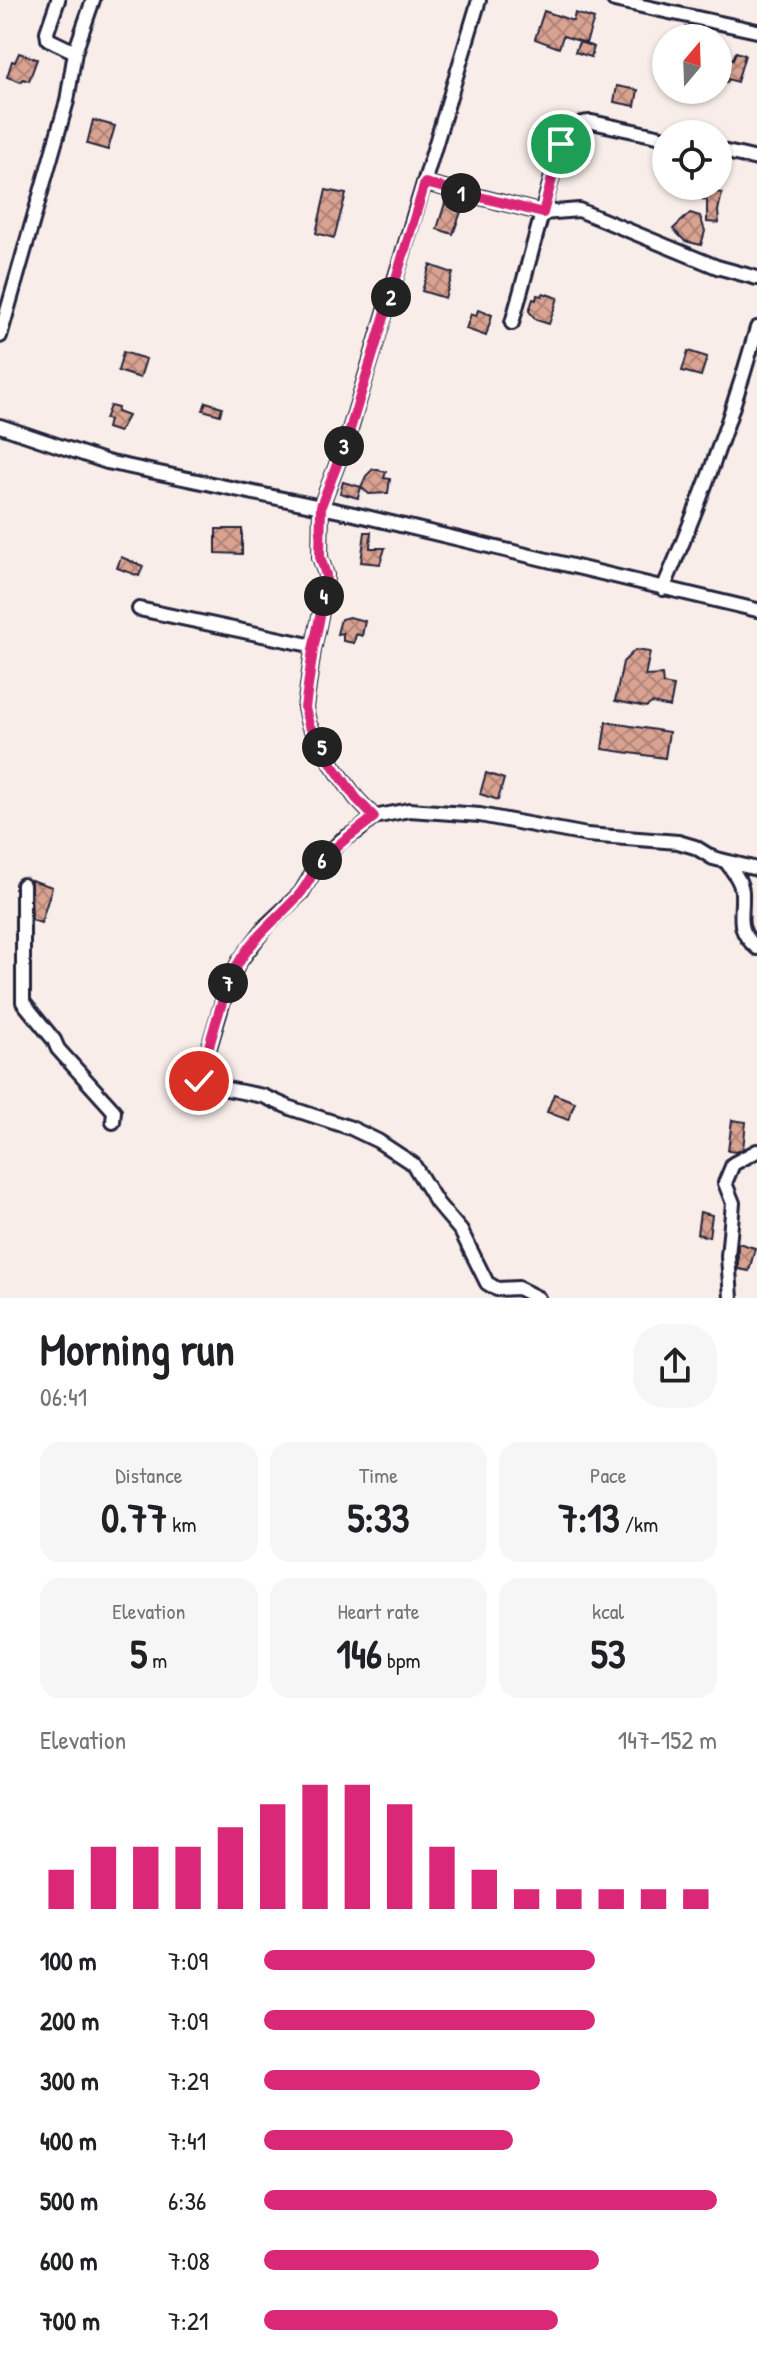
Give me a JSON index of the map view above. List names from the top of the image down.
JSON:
{
  "north": "top",
  "page": {
    "pins": [
      "1",
      "2",
      "3",
      "4",
      "5",
      "6",
      "7"
    ],
    "heading": ["Morning run", "06:41"],
    "stats": [
      ["Distance", "0.77 km"],
      ["Time", "5:33"],
      ["Pace", "7:13 /km"],
      ["Elevation", "5 m"],
      ["Heart rate", "146 bpm"],
      ["kcal", "53"]
    ],
    "chart": ["Elevation", "147–152 m"],
    "list": [
      {
        "name": "100 m",
        "note": "7:09"
      },
      {
        "name": "200 m",
        "note": "7:09"
      },
      {
        "name": "300 m",
        "note": "7:29"
      },
      {
        "name": "400 m",
        "note": "7:41"
      },
      {
        "name": "500 m",
        "note": "6:36"
      },
      {
        "name": "600 m",
        "note": "7:08"
      },
      {
        "name": "700 m",
        "note": "7:21"
      }
    ]
  }
}
